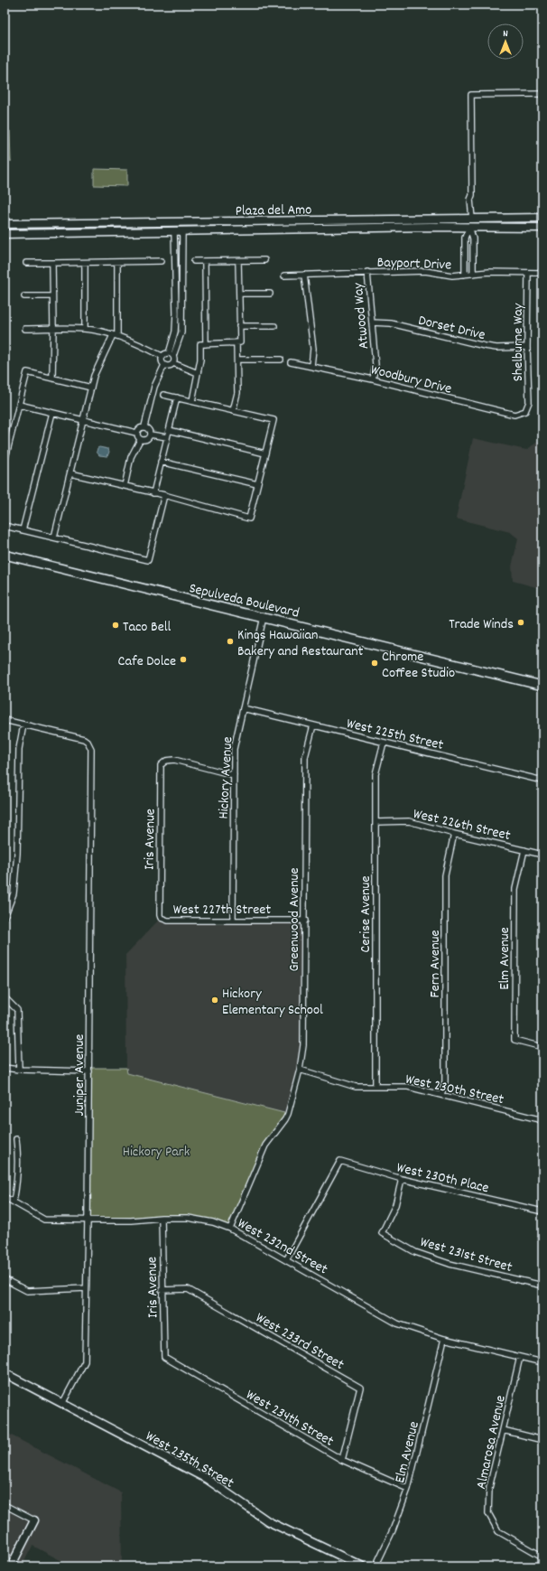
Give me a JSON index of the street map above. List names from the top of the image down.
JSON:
{
  "streets": {
    "main road": ["Plaza del Amo", "Sepulveda Boulevard", "West 235th Street"],
    "street": [
      "Bayport Drive",
      "Atwood Way",
      "Dorset Drive",
      "Shelburne Way",
      "Woodbury Drive",
      "West 225th Street",
      "Hickory Avenue",
      "West 226th Street",
      "Iris Avenue",
      "West 227th Street",
      "Cerise Avenue",
      "Greenwood Avenue",
      "Elm Avenue",
      "Fern Avenue",
      "Juniper Avenue",
      "West 230th Street",
      "West 230th Place",
      "West 232nd Street",
      "West 231st Street",
      "West 233rd Street",
      "West 234th Street",
      "Almarosa Avenue"
    ]
  },
  "crossings": [
    ["Bayport Drive", "Atwood Way"],
    ["Bayport Drive", "Shelburne Way"],
    ["Atwood Way", "Dorset Drive"],
    ["Atwood Way", "Woodbury Drive"],
    ["Dorset Drive", "Shelburne Way"],
    ["Shelburne Way", "Woodbury Drive"],
    ["Sepulveda Boulevard", "Hickory Avenue"],
    ["West 225th Street", "Hickory Avenue"],
    ["West 225th Street", "Cerise Avenue"],
    ["West 225th Street", "Greenwood Avenue"],
    ["Hickory Avenue", "Iris Avenue"],
    ["Hickory Avenue", "West 227th Street"],
    ["West 226th Street", "Cerise Avenue"],
    ["West 226th Street", "Elm Avenue"],
    ["West 226th Street", "Fern Avenue"],
    ["Iris Avenue", "West 227th Street"],
    ["Iris Avenue", "West 232nd Street"],
    ["Iris Avenue", "West 233rd Street"],
    ["Iris Avenue", "West 234th Street"],
    ["West 227th Street", "Greenwood Avenue"],
    ["Cerise Avenue", "West 230th Street"],
    ["Greenwood Avenue", "West 230th Street"],
    ["Greenwood Avenue", "West 232nd Street"],
    ["Elm Avenue", "West 232nd Street"],
    ["Elm Avenue", "West 234th Street"],
    ["Fern Avenue", "West 230th Street"],
    ["Juniper Avenue", "West 232nd Street"],
    ["Juniper Avenue", "West 235th Street"],
    ["West 230th Place", "West 232nd Street"],
    ["West 230th Place", "West 231st Street"],
    ["West 232nd Street", "Almarosa Avenue"],
    ["West 233rd Street", "West 234th Street"]
  ],
  "parks": ["Hickory Park"],
  "places": [
    "Trade Winds",
    "Taco Bell",
    "Kings Hawaiian Bakery and Restaurant",
    "Cafe Dolce",
    "Chrome Coffee Studio",
    "Hickory Elementary School"
  ],
  "north": "top"
}
